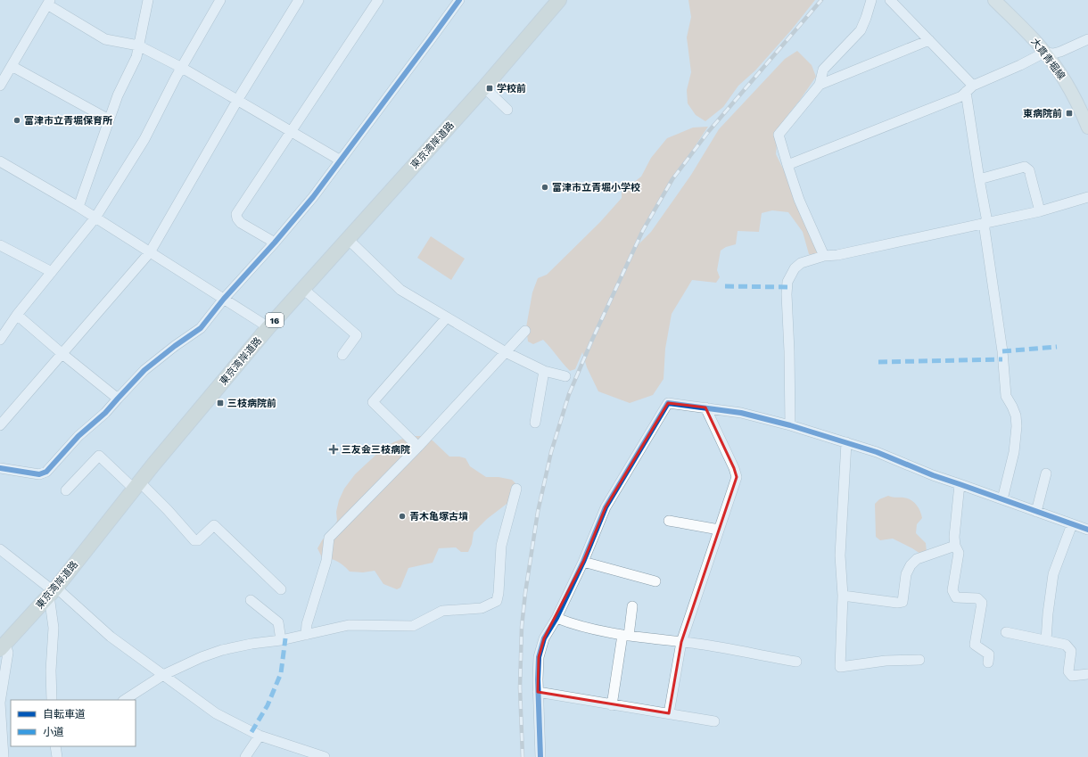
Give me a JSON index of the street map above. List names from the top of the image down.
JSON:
{
  "streets": {
    "highway": ["東京湾岸道路", "16"],
    "main road": ["大貫青堀線"]
  },
  "places": {
    "transit": ["学校前", "東病院前", "三枝病院前"],
    "other": ["富津市立青堀保育所", "富津市立青堀小学校", "青木亀塚古墳"],
    "health": ["三友会三枝病院"]
  },
  "legend": ["自転車道", "小道"]
}
